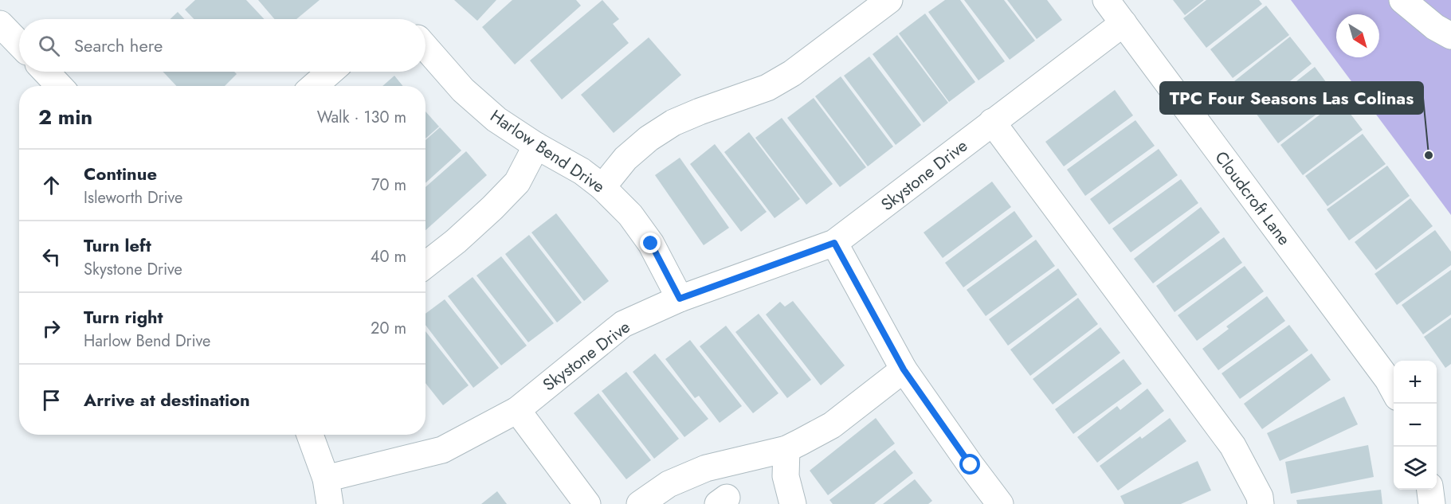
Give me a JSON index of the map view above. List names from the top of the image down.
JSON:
{
  "streets": {
    "street": ["Harlow Bend Drive", "Skystone Drive", "Cloudcroft Lane"]
  },
  "crossings": [
    ["Harlow Bend Drive", "Skystone Drive"],
    ["Skystone Drive", "Cloudcroft Lane"]
  ],
  "places": ["TPC Four Seasons Las Colinas"],
  "north": "bottom right",
  "page": {
    "search": "Search here",
    "heading": ["2 min", "Walk · 130 m"],
    "list": [
      ["Continue", "Isleworth Drive", "70 m"],
      ["Turn left", "Skystone Drive", "40 m"],
      ["Turn right", "Harlow Bend Drive", "20 m"],
      "Arrive at destination"
    ],
    "map_buttons": ["+", "−"]
  }
}
